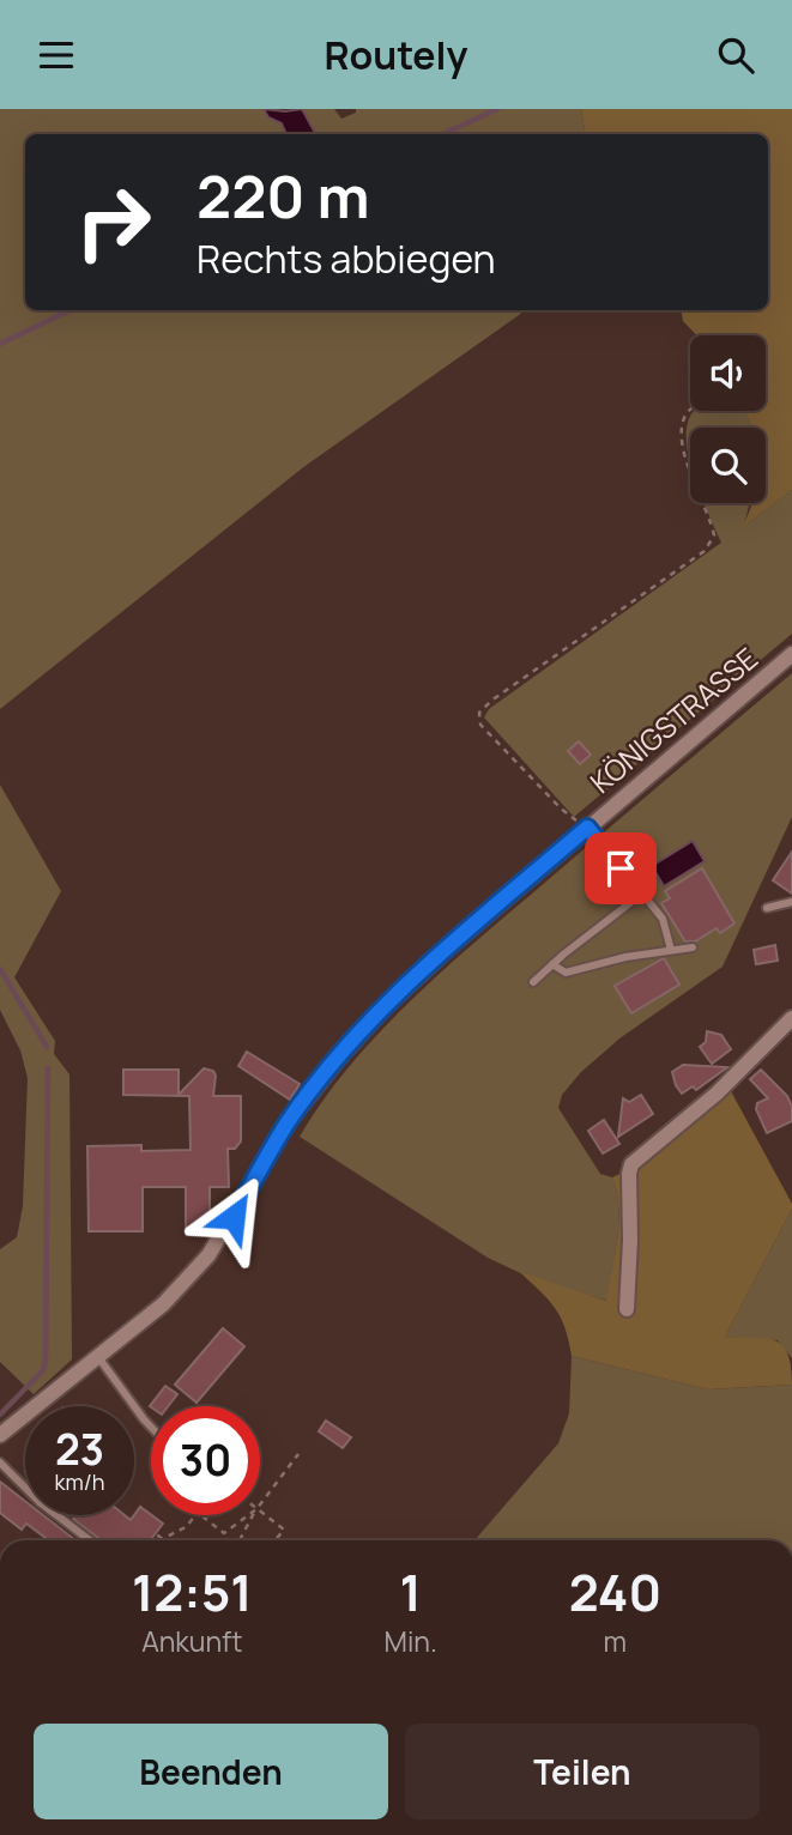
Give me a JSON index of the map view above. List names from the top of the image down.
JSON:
{
  "streets": {
    "street": ["KÖNIGSTRASSE"]
  },
  "page": {
    "header": "Routely",
    "turn": ["220 m", "Rechts abbiegen"],
    "speed": "23 km/h",
    "limit": "30",
    "eta": [
      "12:51",
      "Ankunft",
      "1",
      "Min.",
      "240",
      "m"
    ],
    "buttons": ["Beenden", "Teilen"]
  }
}
